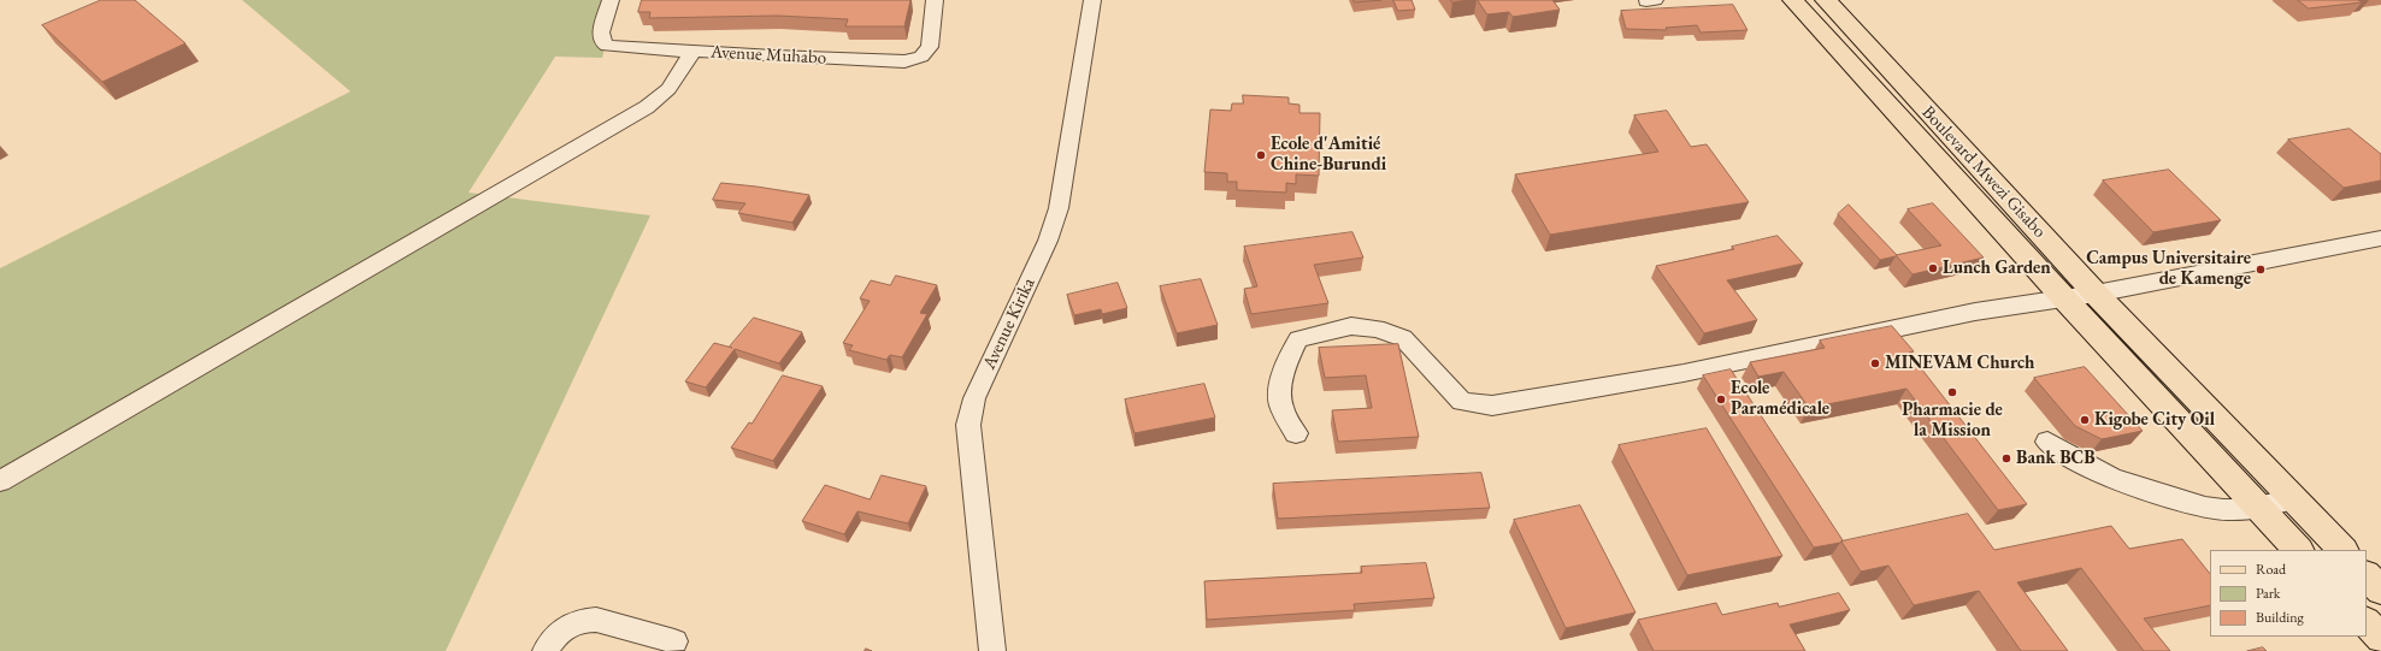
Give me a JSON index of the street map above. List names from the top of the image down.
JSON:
{
  "streets": {
    "main road": ["Boulevard Mwezi Gisabo"],
    "street": ["Avenue Muhabo", "Avenue Kirika"]
  },
  "places": [
    "Ecole d'Amitié Chine-Burundi",
    "Lunch Garden",
    "Campus Universitaire de Kamenge",
    "MINEVAM Church",
    "Pharmacie de la Mission",
    "Ecole Paramédicale",
    "Kigobe City Oil",
    "Bank BCB"
  ],
  "legend": ["Road", "Park", "Building"]
}
